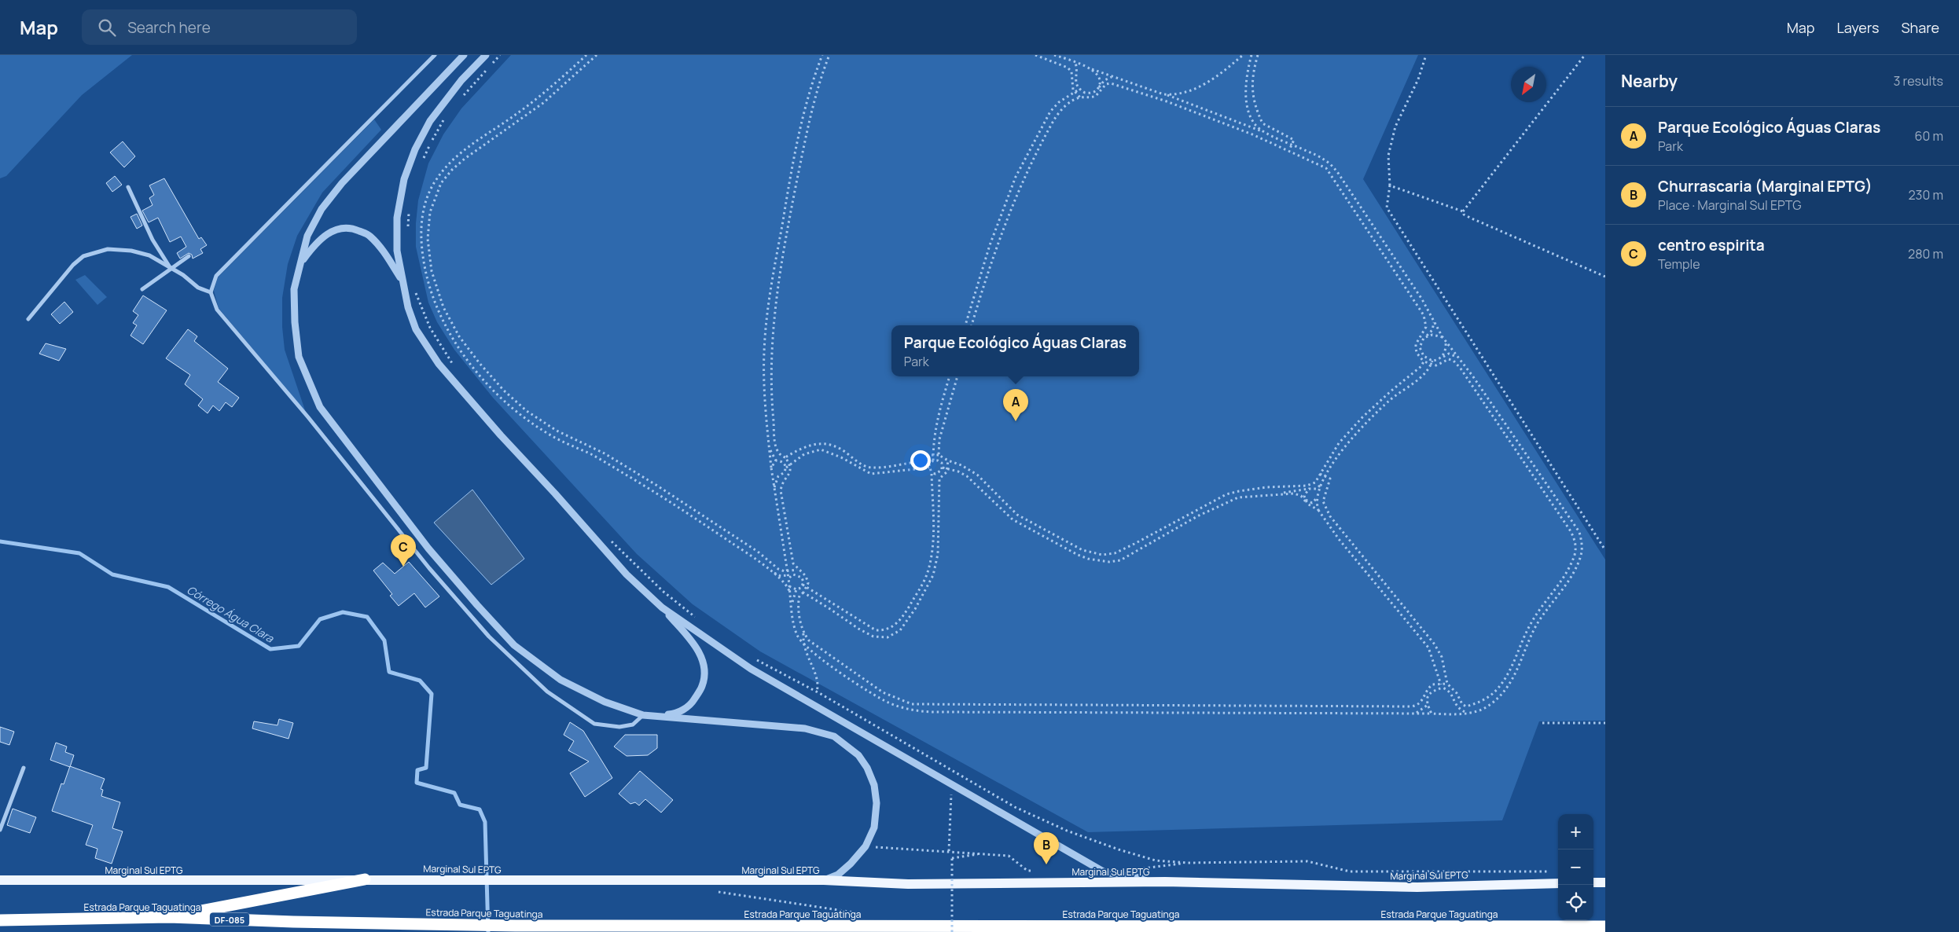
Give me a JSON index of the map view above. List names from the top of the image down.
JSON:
{
  "streets": {
    "highway": ["Estrada Parque Taguatinga", "DF-085"],
    "main road": ["Marginal Sul EPTG"]
  },
  "water": ["Córrego Água Clara"],
  "north": "bottom left",
  "page": {
    "header": "Map",
    "search": "Search here",
    "nav": ["Map", "Layers", "Share"],
    "heading": ["Nearby", "3 results"],
    "list": [
      {
        "mark": "A",
        "name": "Parque Ecológico Águas Claras",
        "note": "Park",
        "value": "60 m"
      },
      {
        "mark": "B",
        "name": "Churrascaria (Marginal EPTG)",
        "note": "Place · Marginal Sul EPTG",
        "value": "230 m"
      },
      {
        "mark": "C",
        "name": "centro espirita",
        "note": "Temple",
        "value": "280 m"
      }
    ],
    "popup": ["Parque Ecológico Águas Claras", "Park"],
    "pins": ["A", "C", "B"],
    "map_buttons": ["+", "−"]
  }
}
